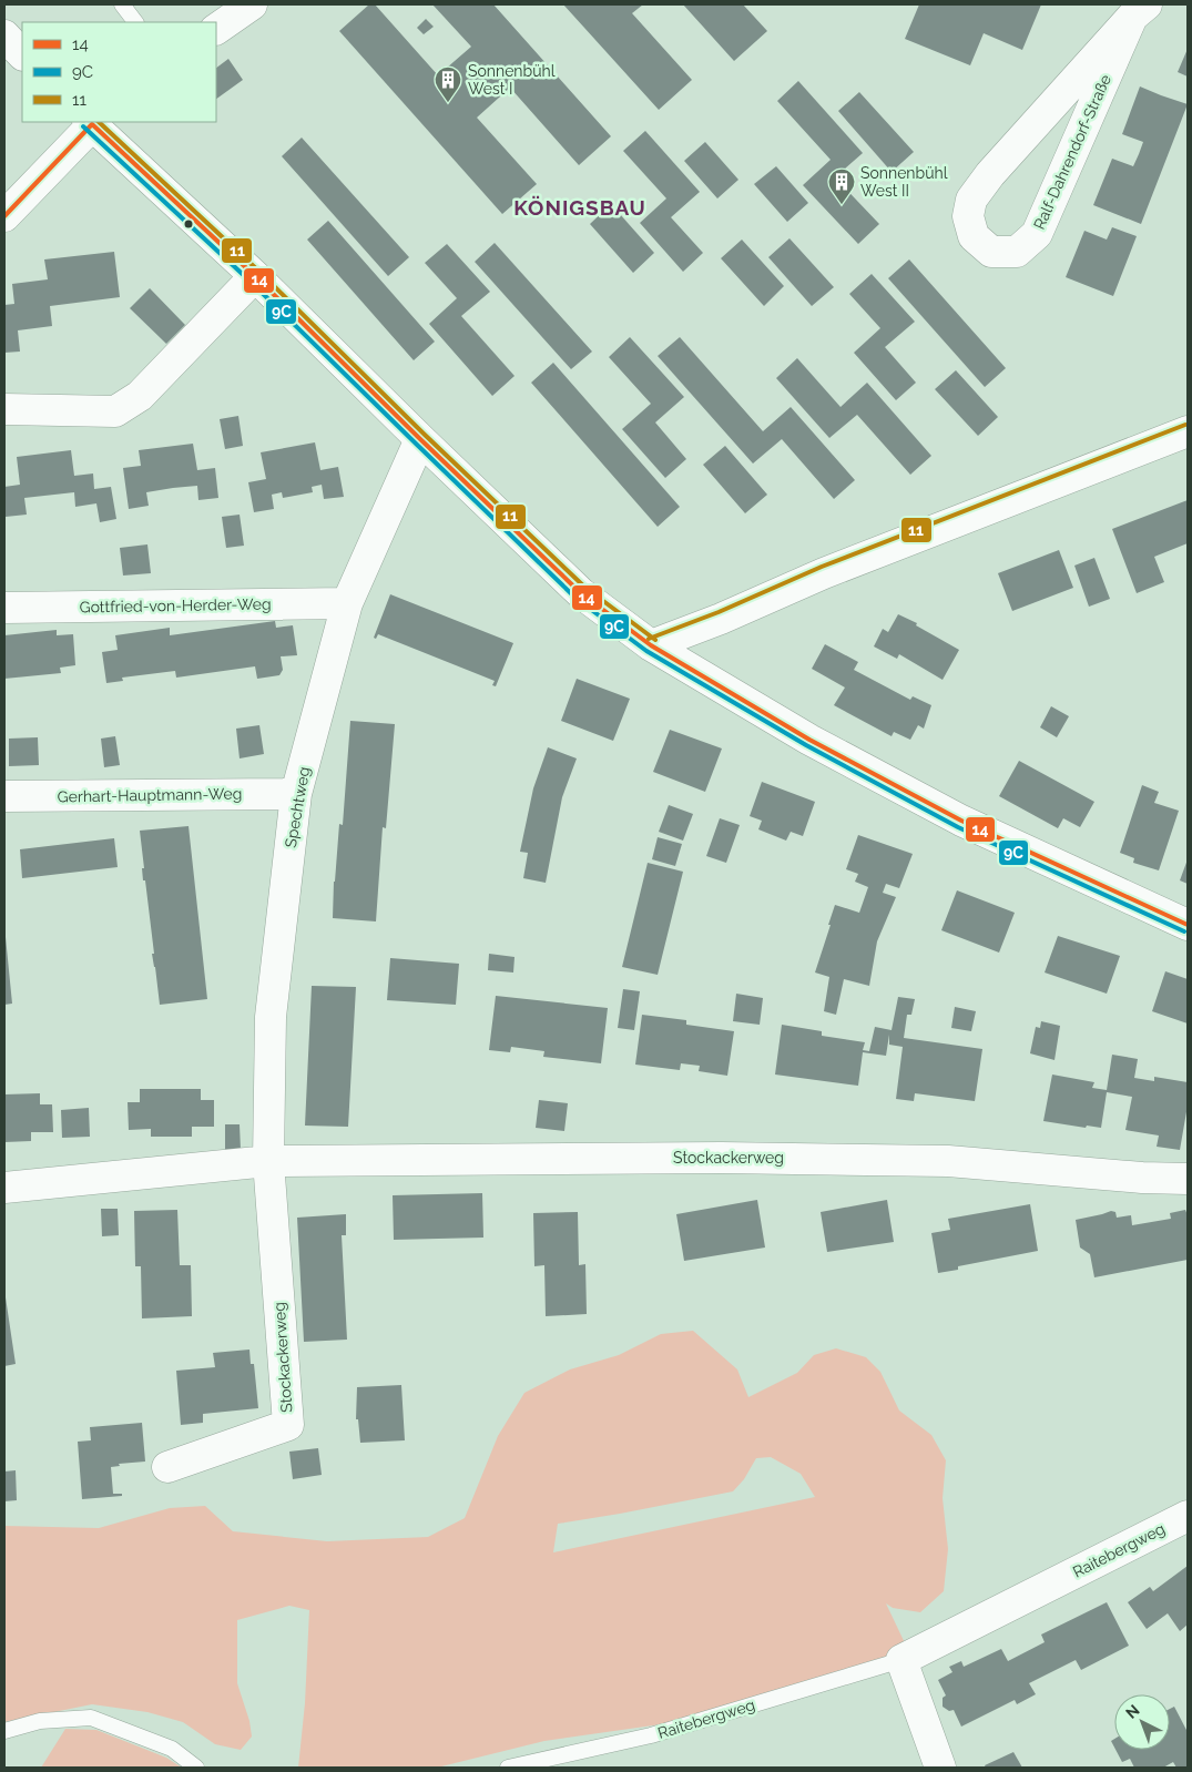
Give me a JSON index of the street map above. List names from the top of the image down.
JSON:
{
  "streets": {
    "street": [
      "Ralf-Dahrendorf-Straße",
      "Gottfried-von-Herder-Weg",
      "Gerhart-Hauptmann-Weg",
      "Spechtweg",
      "Stockackerweg",
      "Raitebergweg"
    ]
  },
  "crossings": [
    ["Gottfried-von-Herder-Weg", "Spechtweg"],
    ["Gerhart-Hauptmann-Weg", "Spechtweg"],
    ["Spechtweg", "Stockackerweg"]
  ],
  "districts": ["KÖNIGSBAU"],
  "places": {
    "building": ["Sonnenbühl West I", "Sonnenbühl West II"]
  },
  "lines": ["transit line 11", "transit line 14", "transit line 9C"],
  "legend": ["14", "9C", "11"],
  "north": "top left"
}
